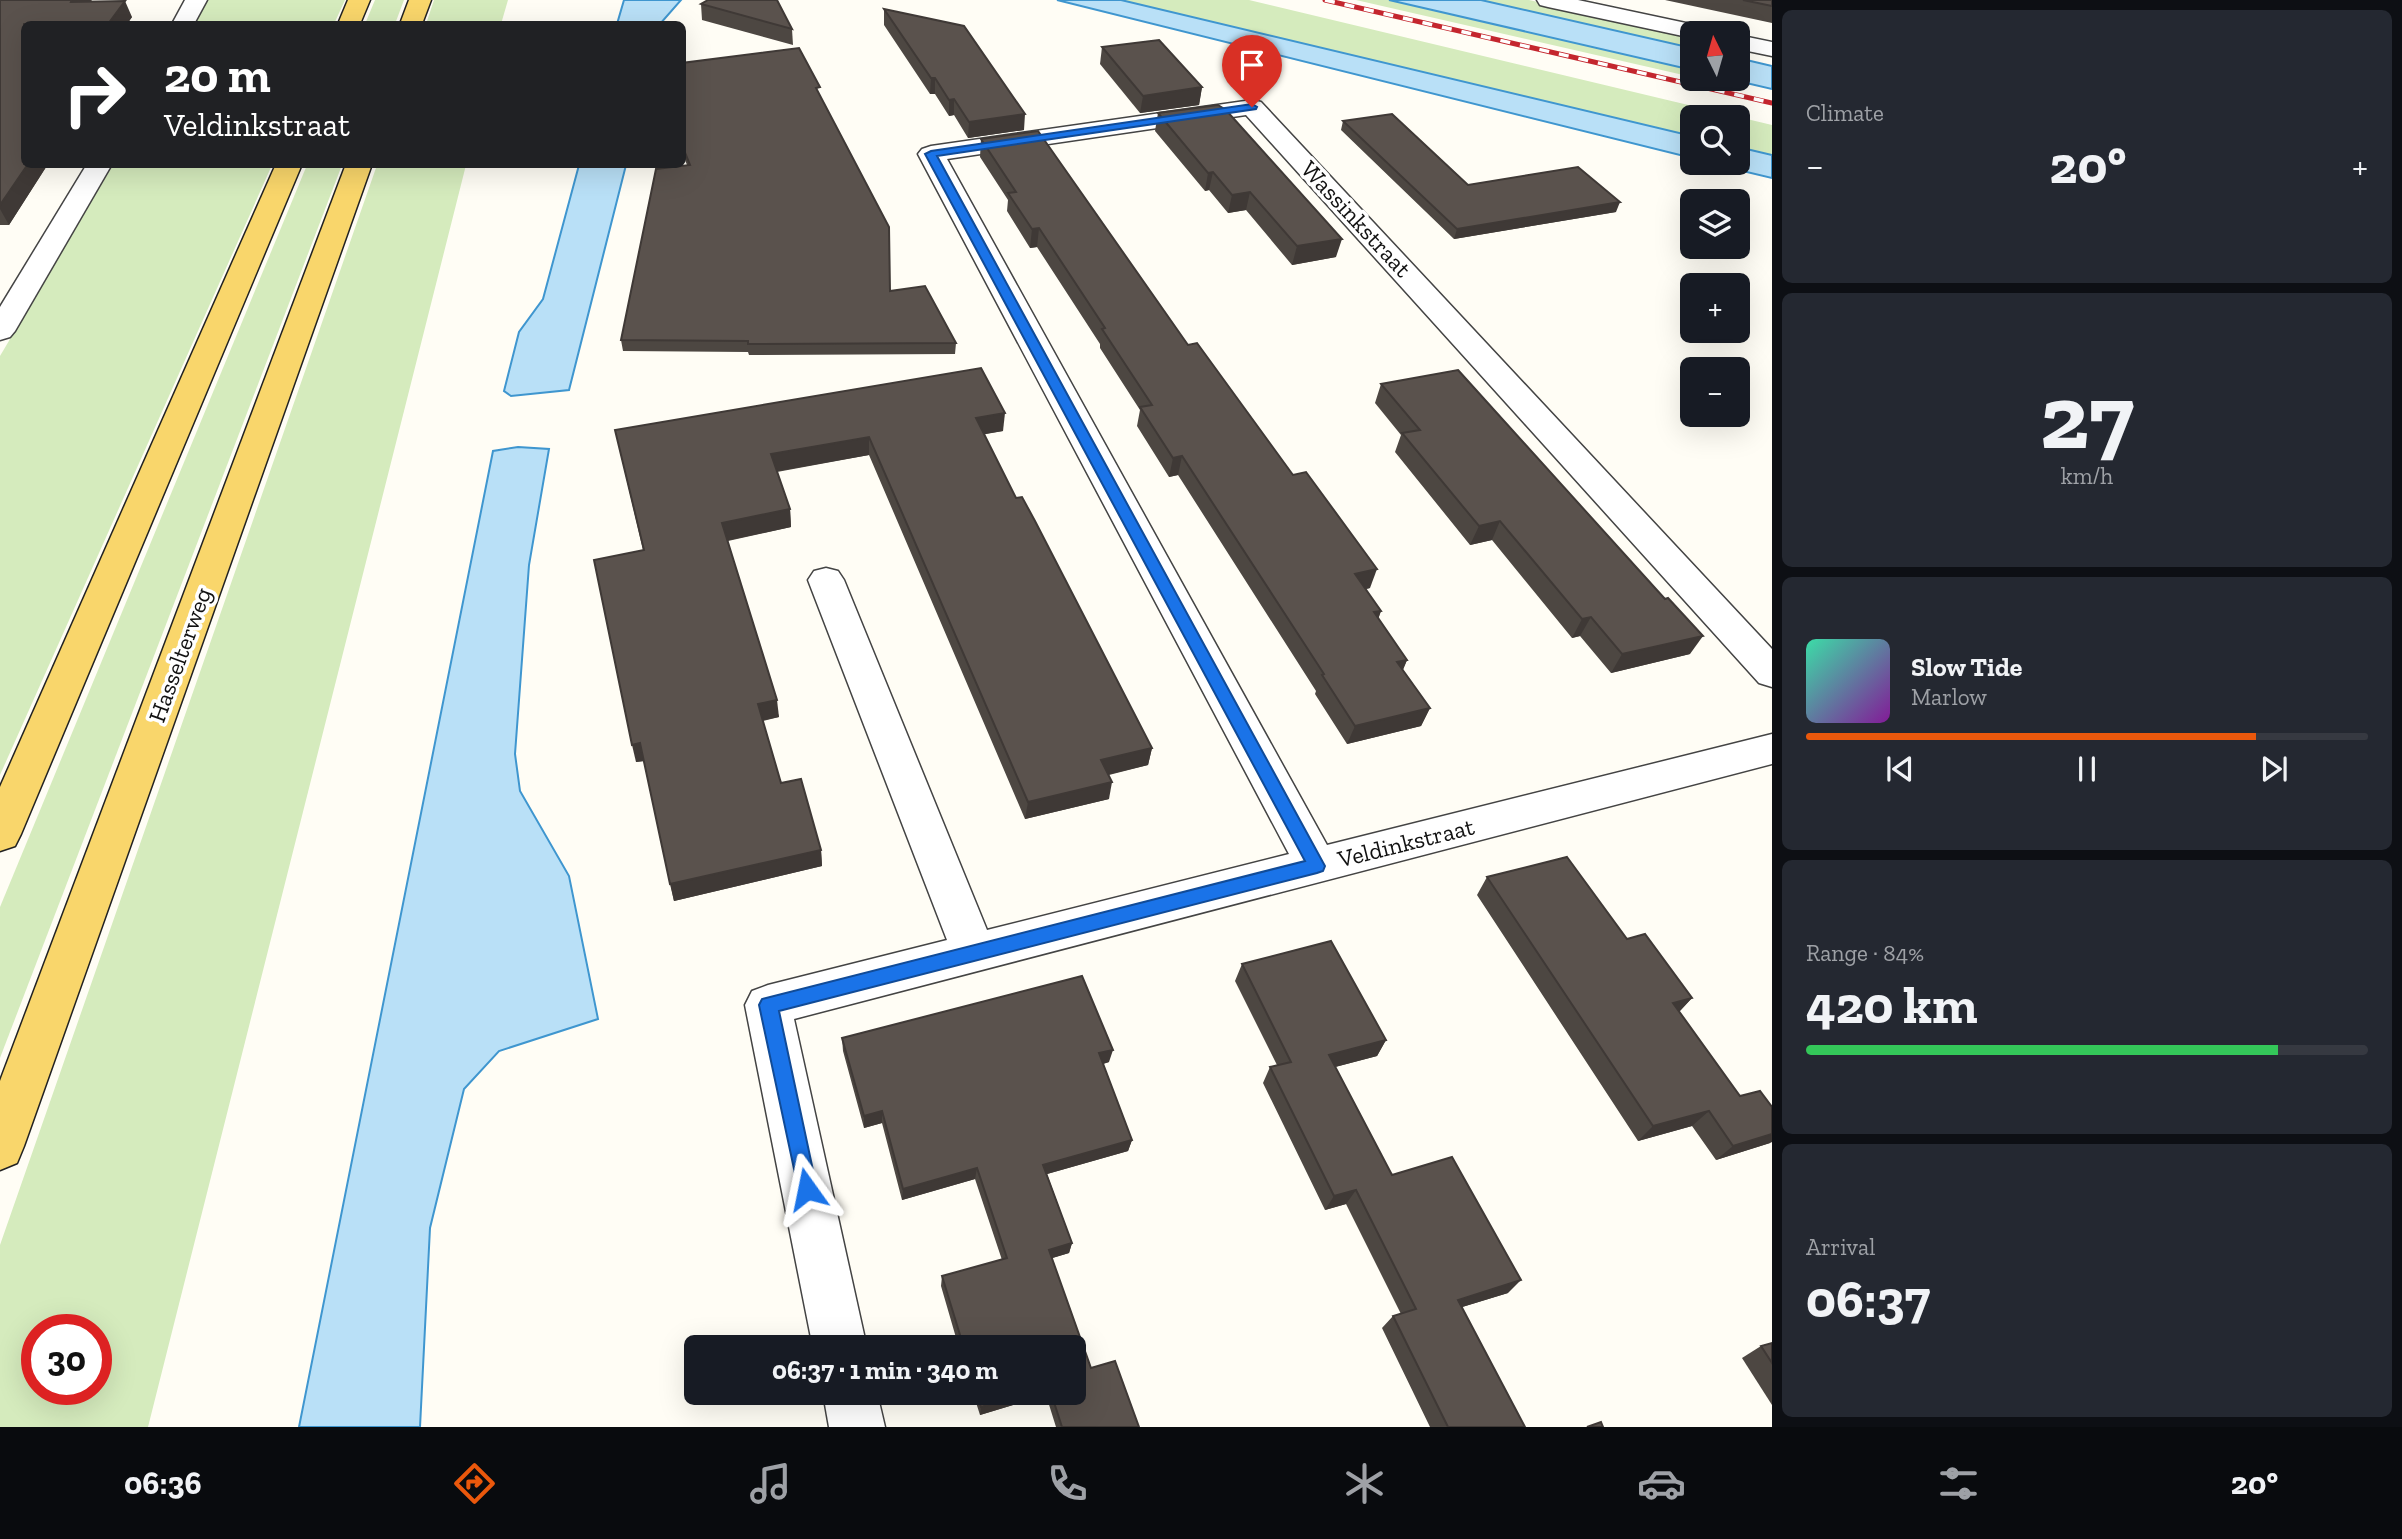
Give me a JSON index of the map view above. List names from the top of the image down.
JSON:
{
  "streets": {
    "main road": ["Hasselterweg"],
    "street": ["Wassinkstraat", "Veldinkstraat"]
  },
  "crossings": [
    ["Wassinkstraat", "Veldinkstraat"]
  ],
  "north": "top",
  "page": {
    "tile": [
      "Climate",
      ["27", "km/h"],
      ["Range · 84%", "420 km"],
      ["Arrival", "06:37"]
    ],
    "map_buttons": ["+", "−"],
    "turn": ["20 m", "Veldinkstraat"],
    "heat": ["−", "20°", "+"],
    "song": ["Slow Tide", "Marlow"],
    "limit": "30",
    "trip": "06:37 · 1 min · 340 m",
    "tabs": ["06:36", "20°"]
  }
}
